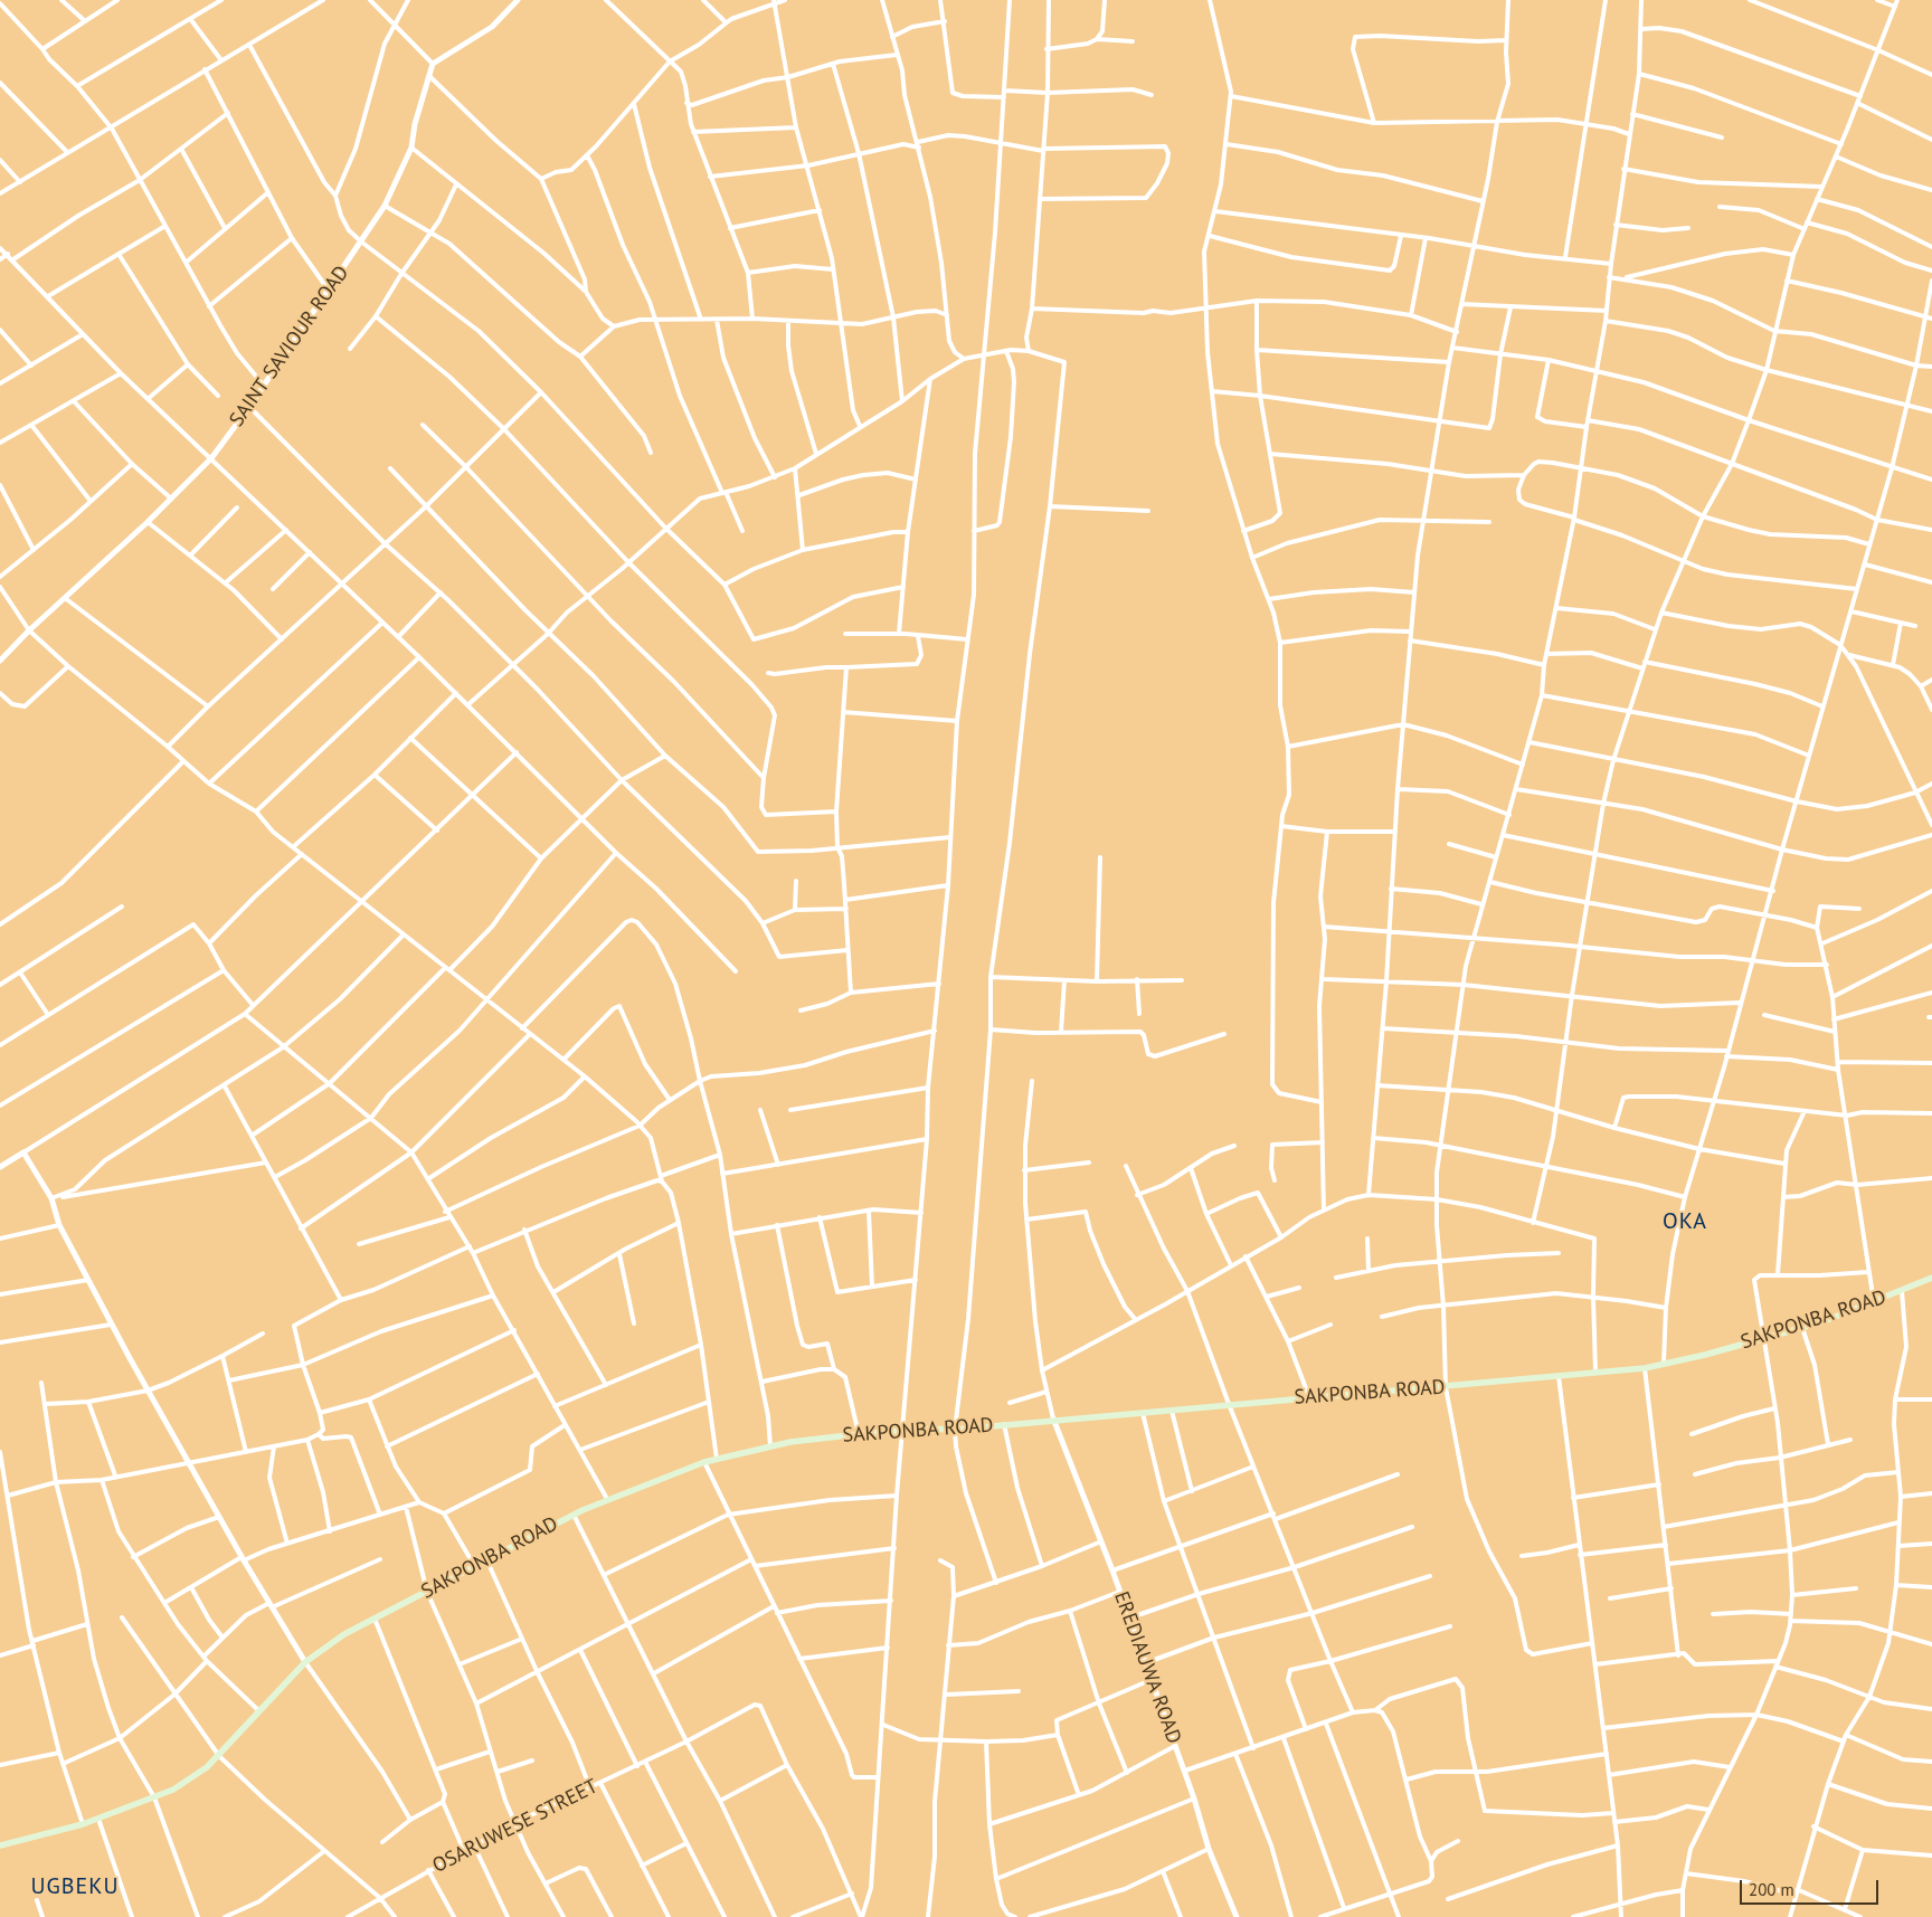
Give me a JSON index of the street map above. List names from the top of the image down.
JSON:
{
  "streets": {
    "main road": ["SAKPONBA ROAD"],
    "street": ["SAINT SAVIOUR ROAD", "EREDIAUWA ROAD", "OSARUWESE STREET"]
  },
  "crossings": [
    ["SAKPONBA ROAD", "EREDIAUWA ROAD"]
  ],
  "districts": ["OKA", "UGBEKU"],
  "scale_bar": "200 m"
}
